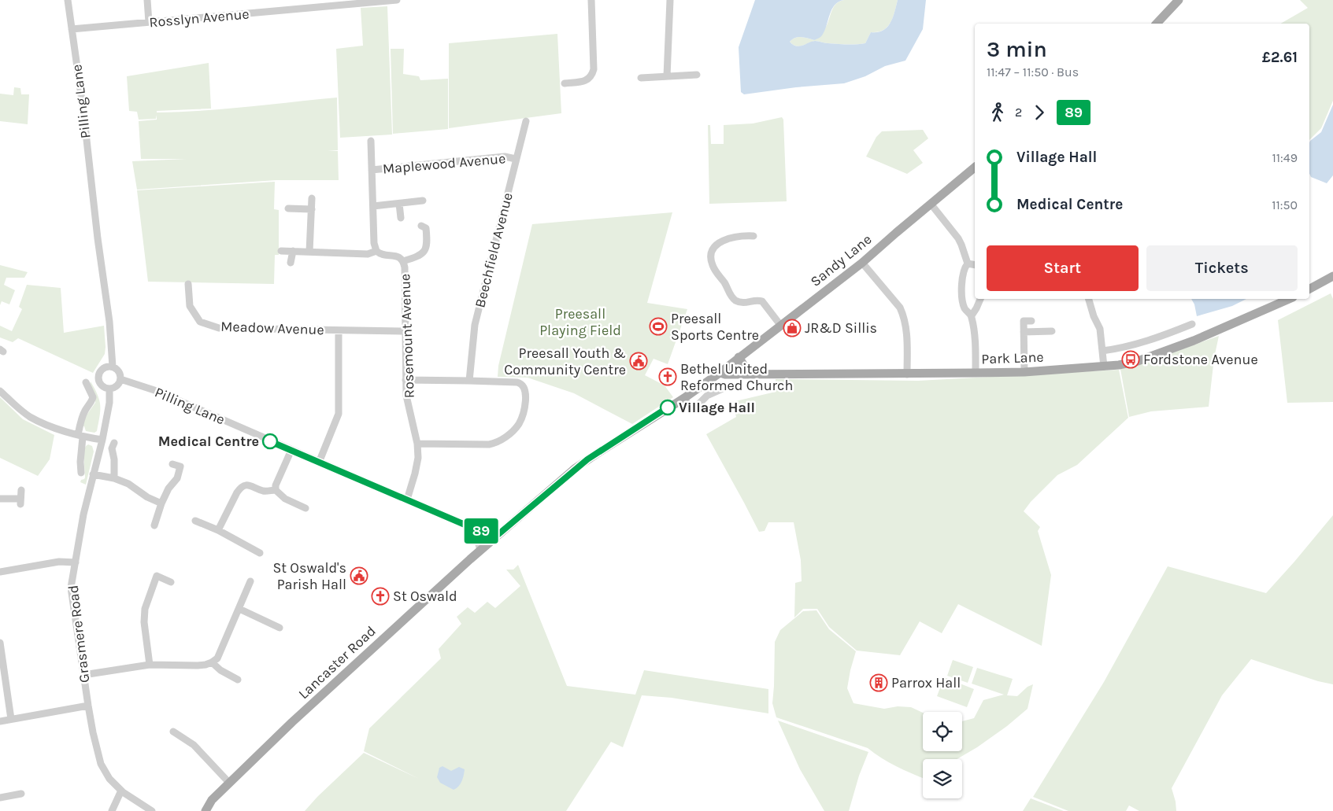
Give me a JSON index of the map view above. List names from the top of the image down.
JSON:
{
  "streets": {
    "main road": ["Sandy Lane", "Park Lane", "Lancaster Road"],
    "street": [
      "Rosslyn Avenue",
      "Pilling Lane",
      "Maplewood Avenue",
      "Beechfield Avenue",
      "Meadow Avenue",
      "Rosemount Avenue",
      "Grasmere Road"
    ]
  },
  "crossings": [
    ["Rosslyn Avenue", "Pilling Lane"],
    ["Pilling Lane", "Meadow Avenue"],
    ["Pilling Lane", "Rosemount Avenue"],
    ["Pilling Lane", "Grasmere Road"],
    ["Pilling Lane", "Lancaster Road"],
    ["Maplewood Avenue", "Beechfield Avenue"],
    ["Sandy Lane", "Park Lane"],
    ["Sandy Lane", "Lancaster Road"],
    ["Meadow Avenue", "Rosemount Avenue"],
    ["Park Lane", "Lancaster Road"]
  ],
  "parks": ["Preesall Playing Field"],
  "places": {
    "sports": ["Preesall Sports Centre"],
    "shop": ["JR&D Sillis"],
    "bus stop": ["Fordstone Avenue"],
    "public building": ["Preesall Youth & Community Centre", "St Oswald's Parish Hall"],
    "church": ["Bethel United Reformed Church", "St Oswald"],
    "other": ["Village Hall", "Medical Centre"],
    "building": ["Parrox Hall"]
  },
  "lines": ["bus line 89"],
  "page": {
    "on_map": "89",
    "heading": ["3 min", "11:47 – 11:50 · Bus", "£2.61"],
    "legs": ["2", "89"],
    "list": [
      {
        "name": "Village Hall",
        "value": "11:49"
      },
      {
        "name": "Medical Centre",
        "value": "11:50"
      }
    ],
    "buttons": ["Start", "Tickets"]
  }
}
